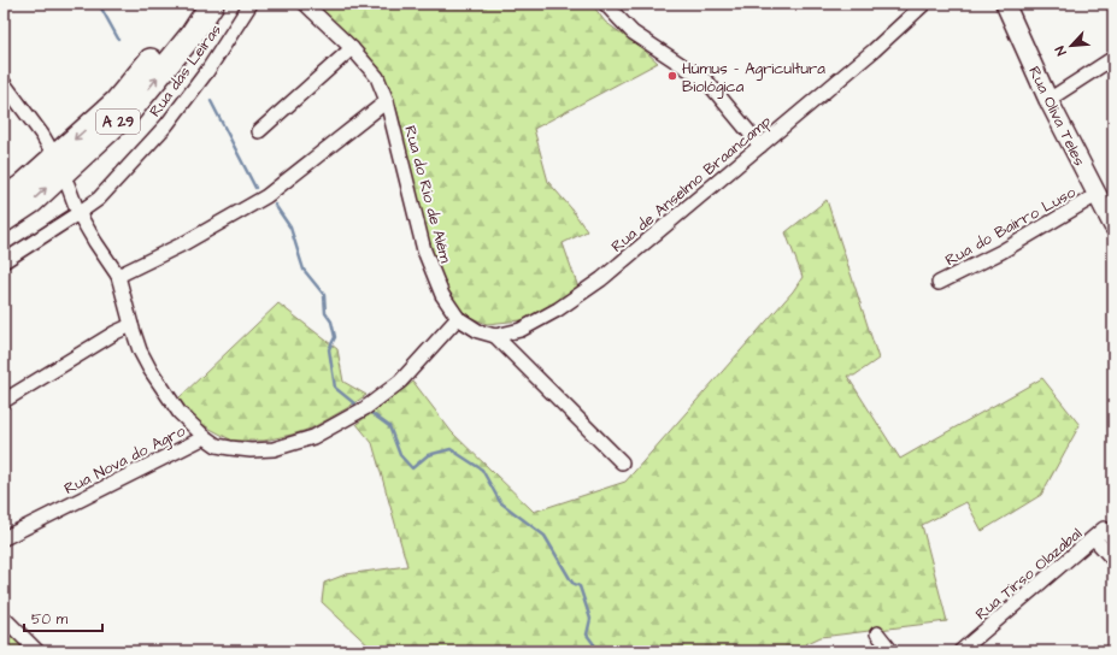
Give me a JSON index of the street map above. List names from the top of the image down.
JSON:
{
  "streets": {
    "highway": ["A 29"],
    "main road": ["Rua Oliva Teles"],
    "street": [
      "Rua das Leiras",
      "Rua de Anselmo Braancamp",
      "Rua do Rio de Além",
      "Rua do Bairro Luso",
      "Rua Nova do Agro",
      "Rua Tirso Olazabal"
    ]
  },
  "crossings": [
    ["Rua das Leiras", "Rua Nova do Agro"],
    ["Rua Oliva Teles", "Rua do Bairro Luso"]
  ],
  "places": ["Húmus - Agricultura Biológica"],
  "scale_bar": "50 m",
  "north": "bottom left"
}
